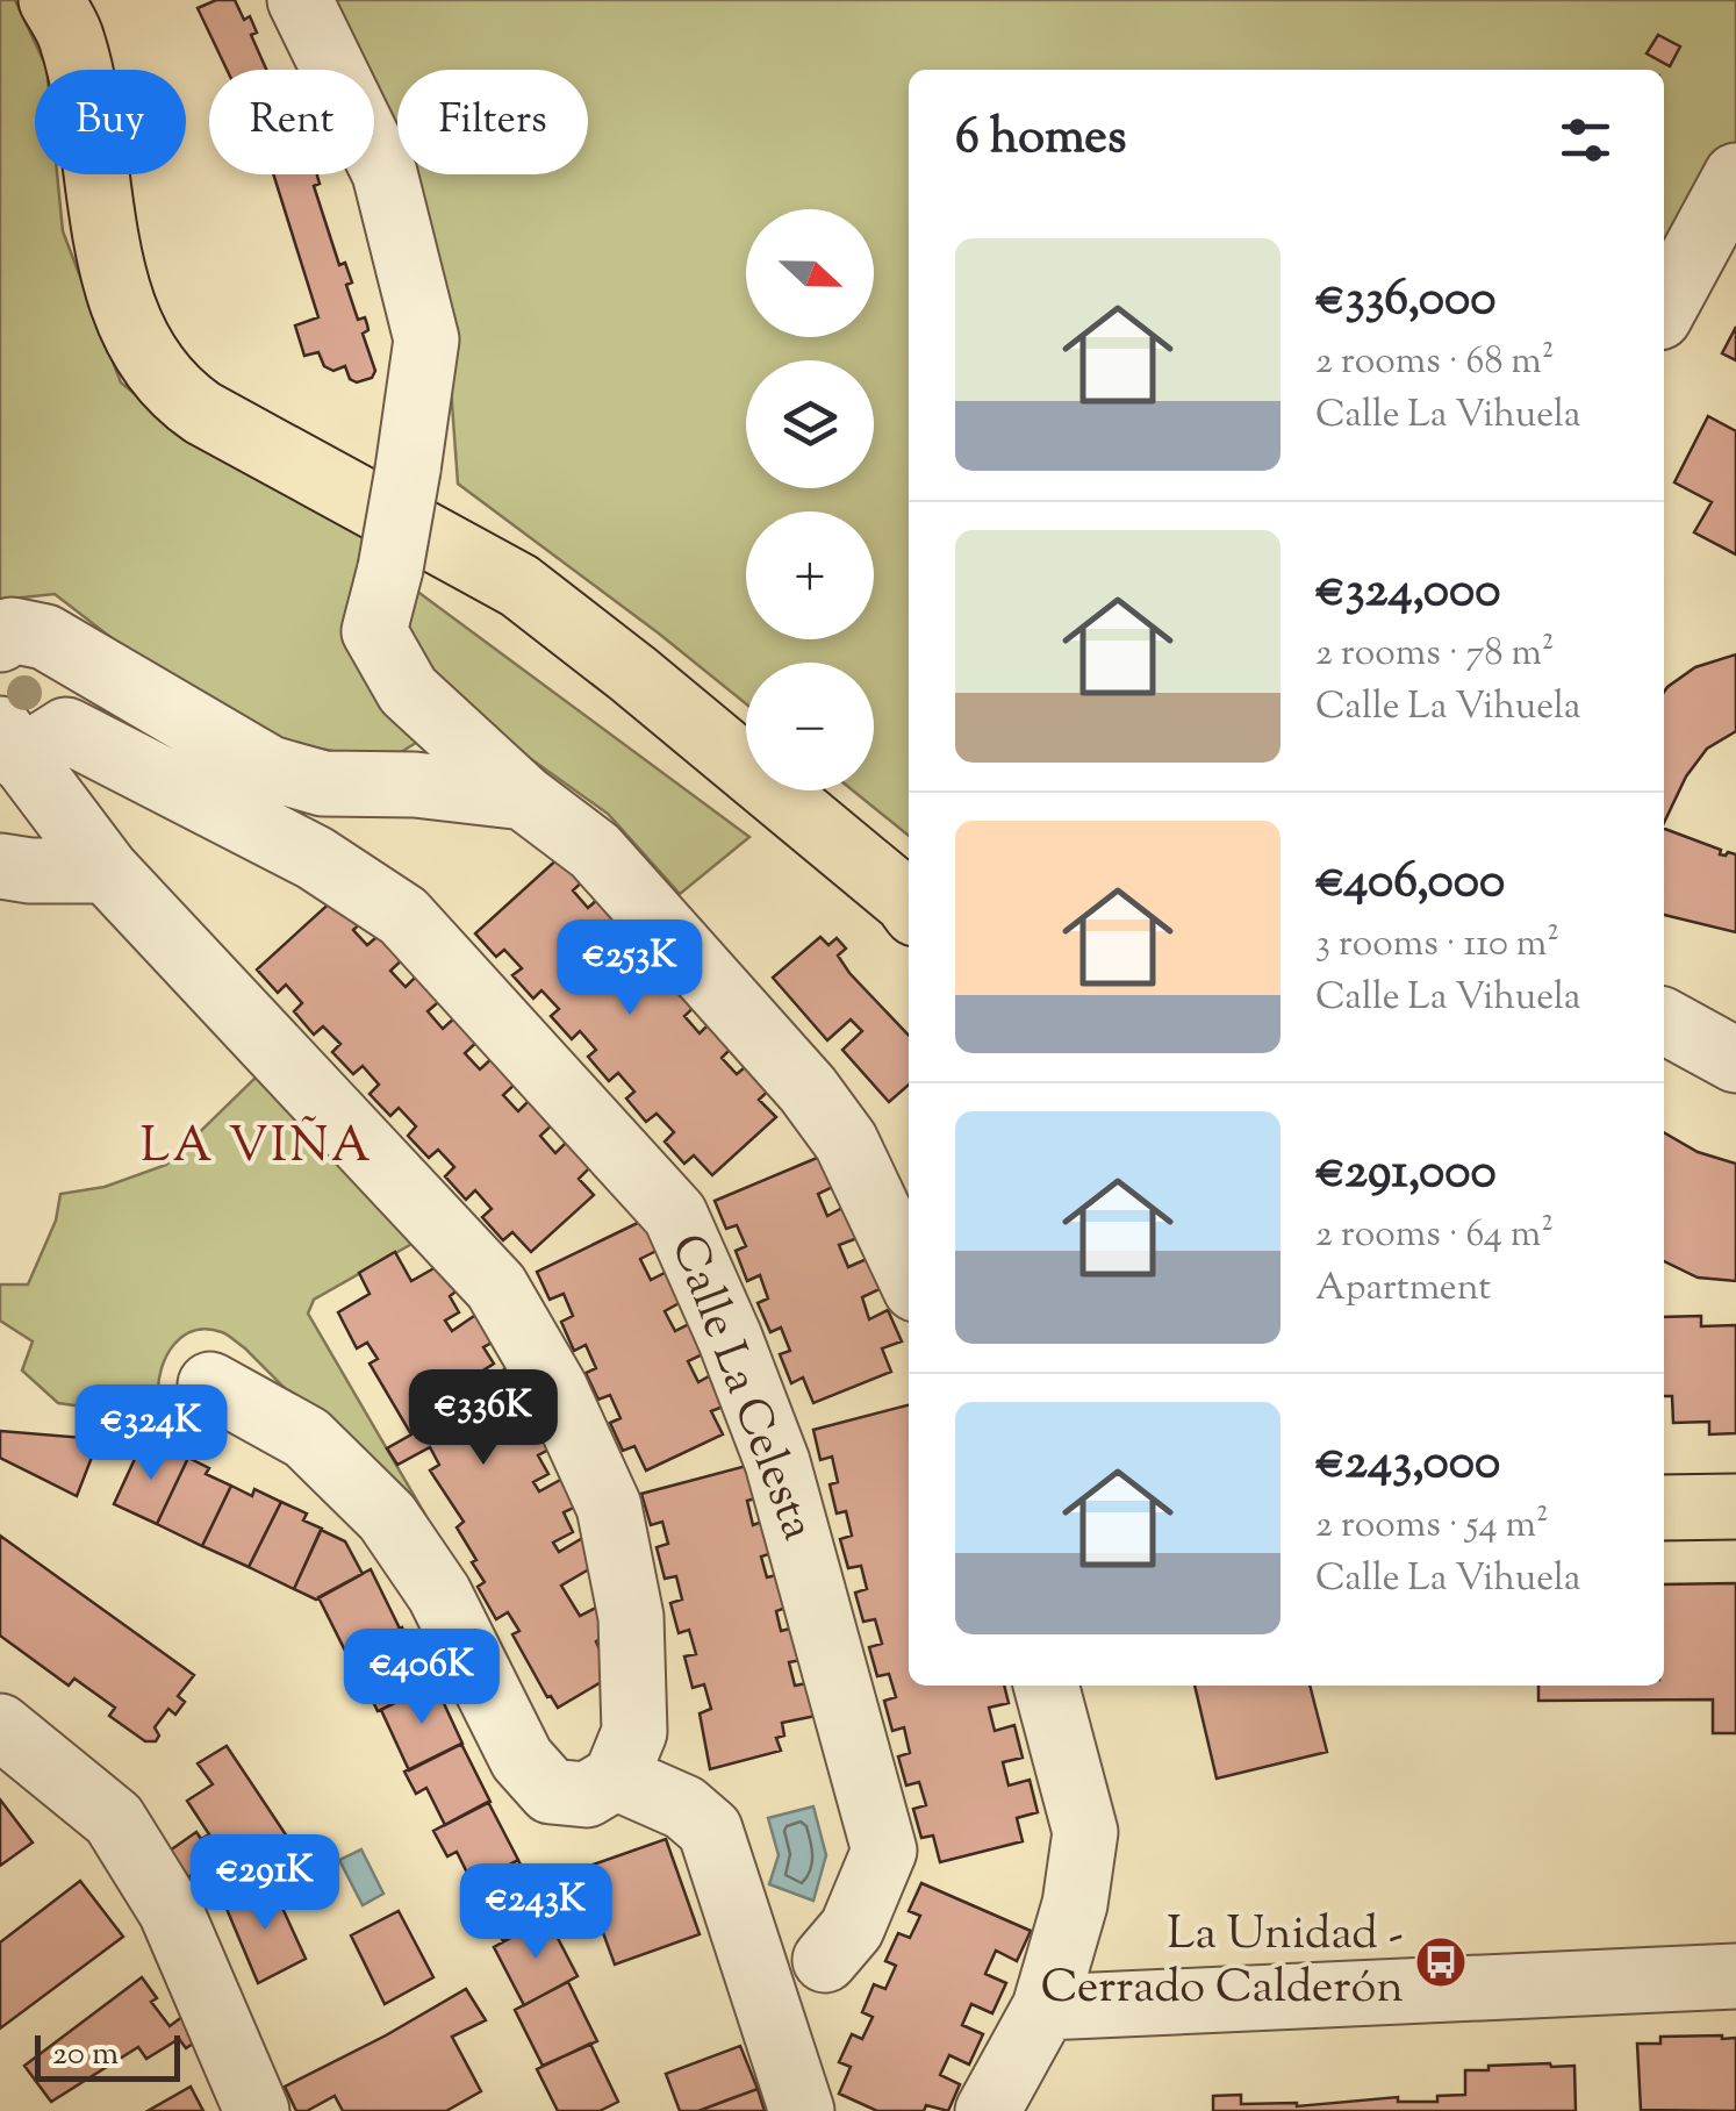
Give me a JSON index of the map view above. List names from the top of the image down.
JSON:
{
  "streets": {
    "street": ["Calle La Celesta"]
  },
  "districts": ["LA VIÑA"],
  "places": {
    "bus stop": ["La Unidad - Cerrado Calderón"]
  },
  "scale_bar": "20 m",
  "north": "right",
  "page": {
    "chip": ["Buy", "Rent", "Filters"],
    "heading": "6 homes",
    "map_buttons": ["+", "−"],
    "list": [
      {
        "name": "€336,000",
        "note": "2 rooms · 68 m² · Calle La Vihuela"
      },
      {
        "name": "€324,000",
        "note": "2 rooms · 78 m² · Calle La Vihuela"
      },
      {
        "name": "€406,000",
        "note": "3 rooms · 110 m² · Calle La Vihuela"
      },
      {
        "name": "€291,000",
        "note": "2 rooms · 64 m² · Apartment"
      },
      {
        "name": "€243,000",
        "note": "2 rooms · 54 m² · Calle La Vihuela"
      }
    ],
    "price": [
      "€253K",
      "€336K",
      "€324K",
      "€406K",
      "€291K",
      "€243K"
    ],
    "scale": "20 m"
  }
}
